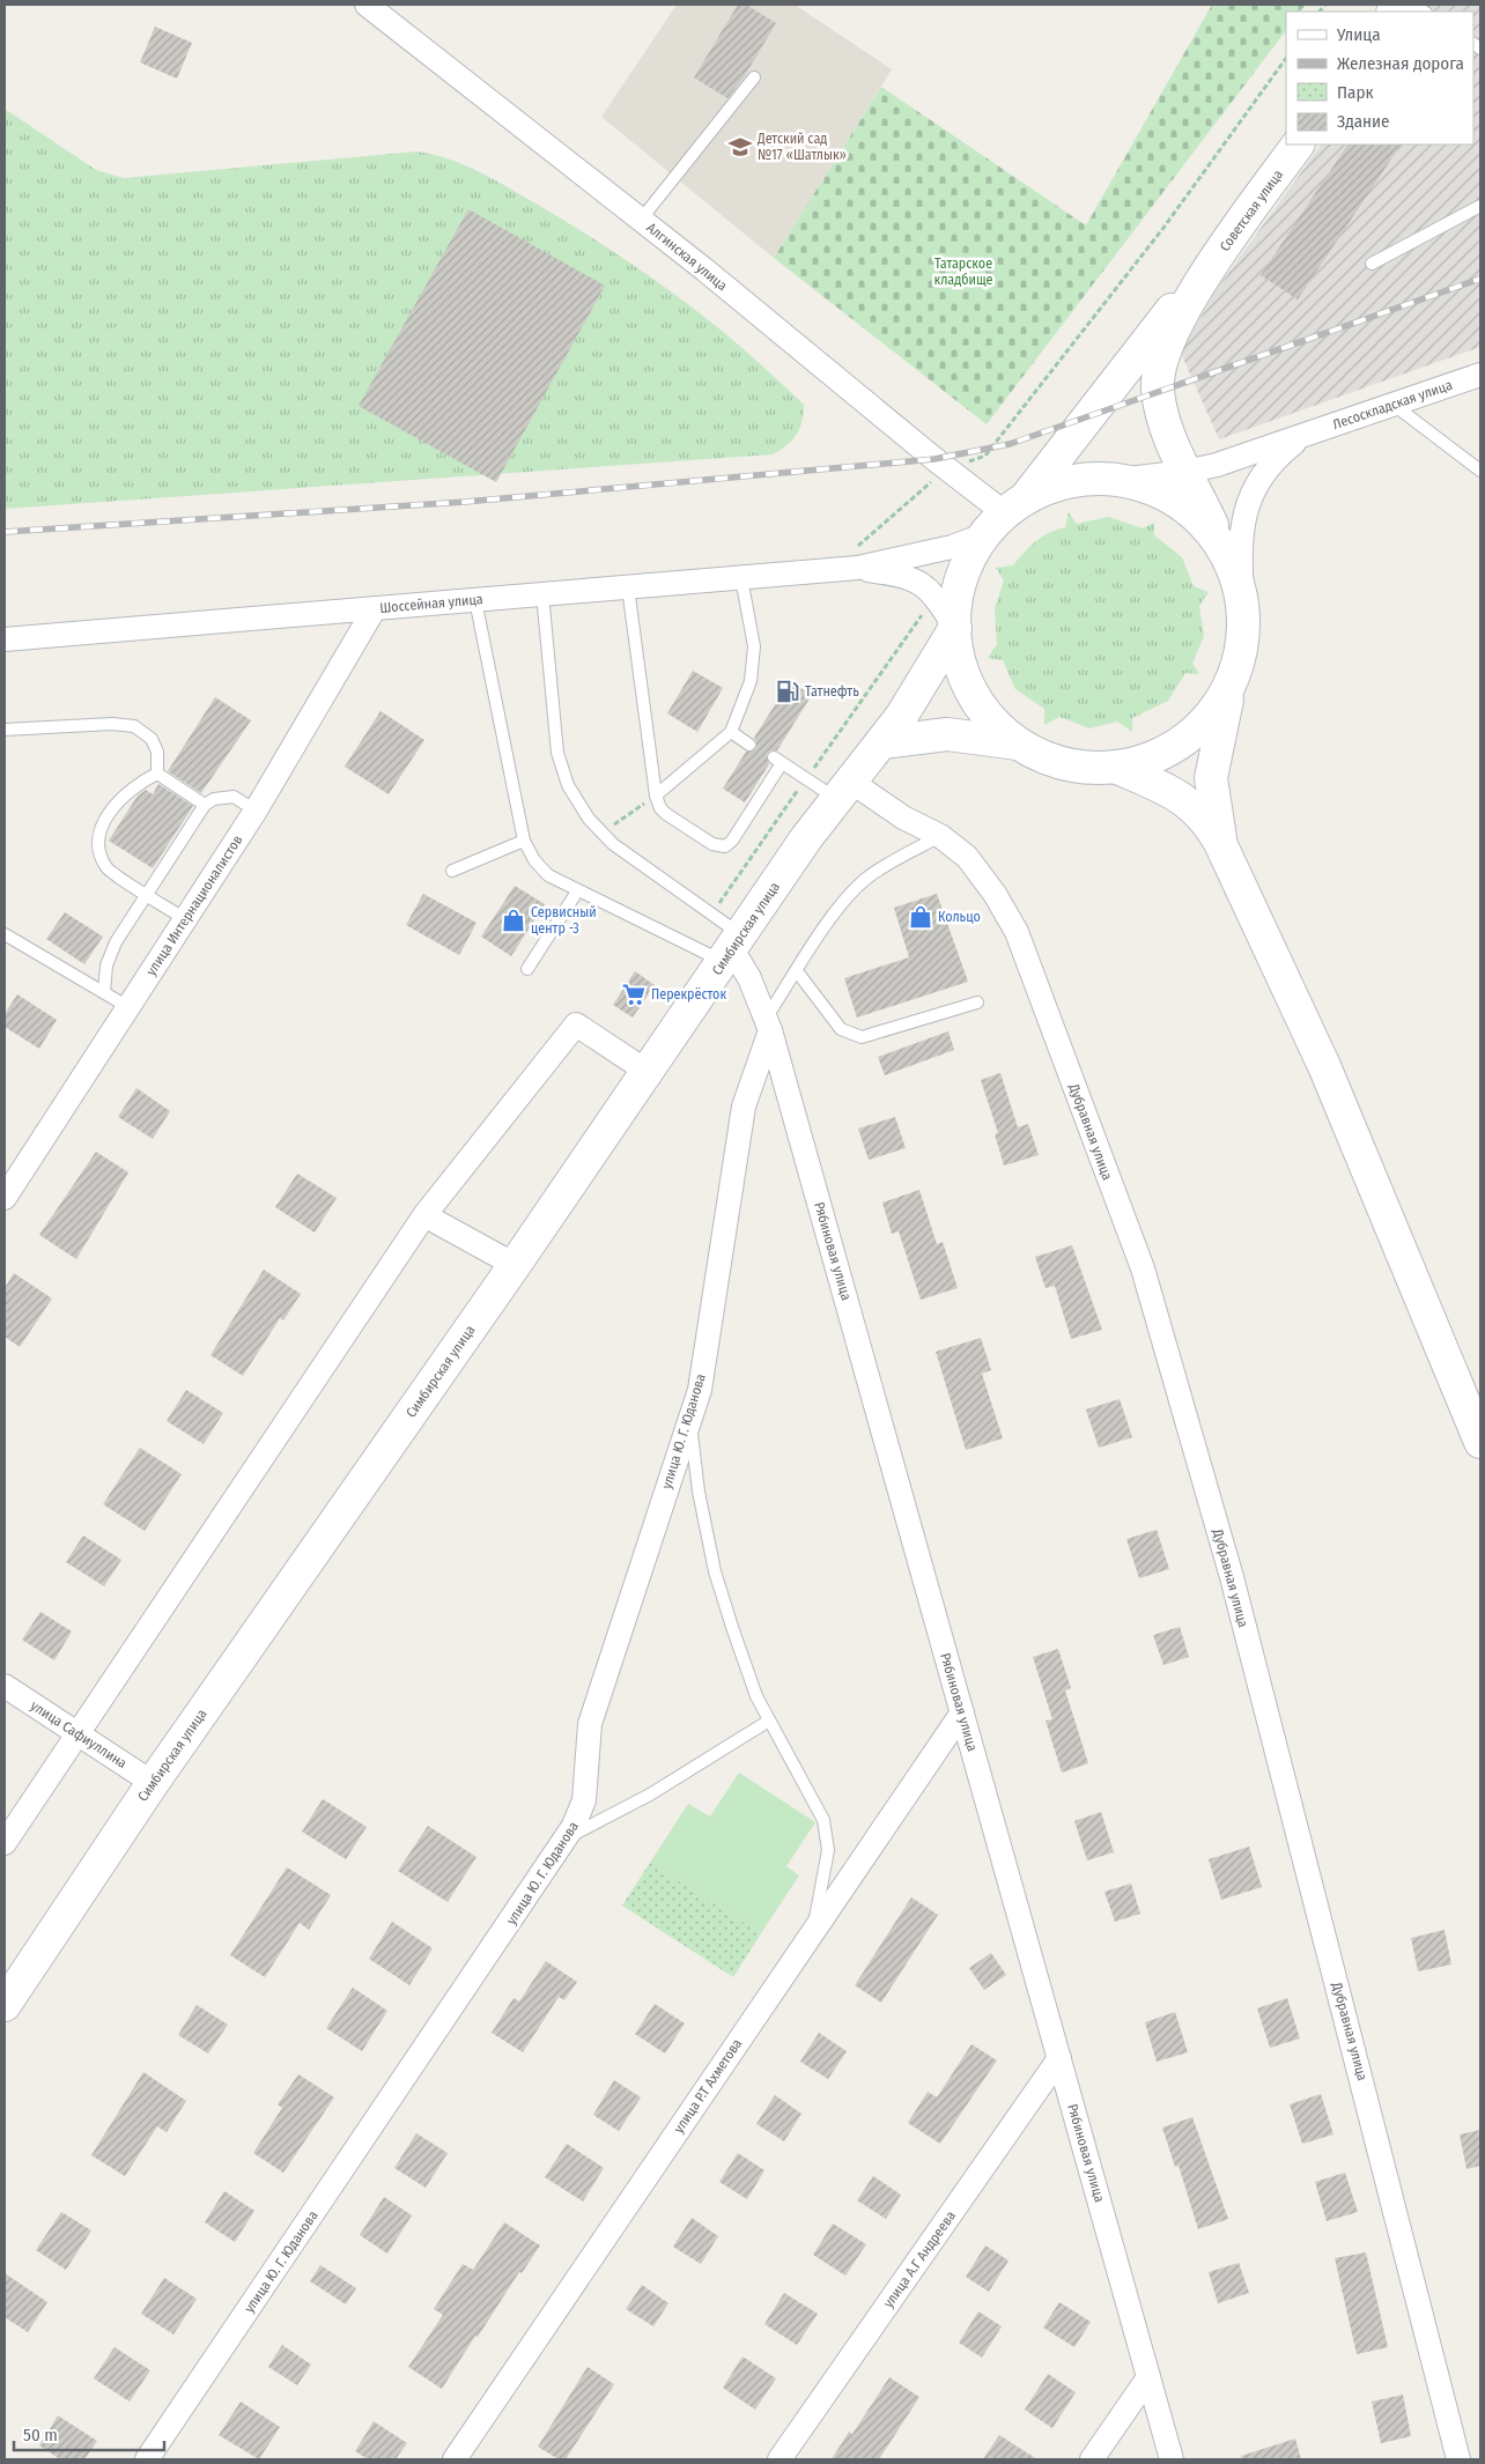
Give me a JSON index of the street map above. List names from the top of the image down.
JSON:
{
  "streets": {
    "main road": ["Советская улица", "Симбирская улица"],
    "street": [
      "Алгинская улица",
      "Лесоскладская улица",
      "Шоссейная улица",
      "улица Интернационалистов",
      "Дубравная улица",
      "Рябиновая улица",
      "улица Ю. Г. Юданова",
      "улица Сафиуллина",
      "улица Р.Т Ахметова",
      "улица А.Г Андреева"
    ]
  },
  "crossings": [
    ["Шоссейная улица", "улица Интернационалистов"],
    ["Симбирская улица", "Дубравная улица"],
    ["Симбирская улица", "Рябиновая улица"],
    ["Симбирская улица", "улица Сафиуллина"],
    ["Рябиновая улица", "улица Ю. Г. Юданова"],
    ["Рябиновая улица", "улица Р.Т Ахметова"],
    ["Рябиновая улица", "улица А.Г Андреева"]
  ],
  "parks": ["Татарское кладбище"],
  "places": {
    "school or university": ["Детский сад №17 «Шатлык»"],
    "fuel station": ["Татнефть"],
    "shop": ["Кольцо", "Сервисный центр -3"],
    "supermarket": ["Перекрёсток"]
  },
  "legend": [
    "Улица",
    "Железная дорога",
    "Парк",
    "Здание"
  ],
  "scale_bar": "50 m"
}
